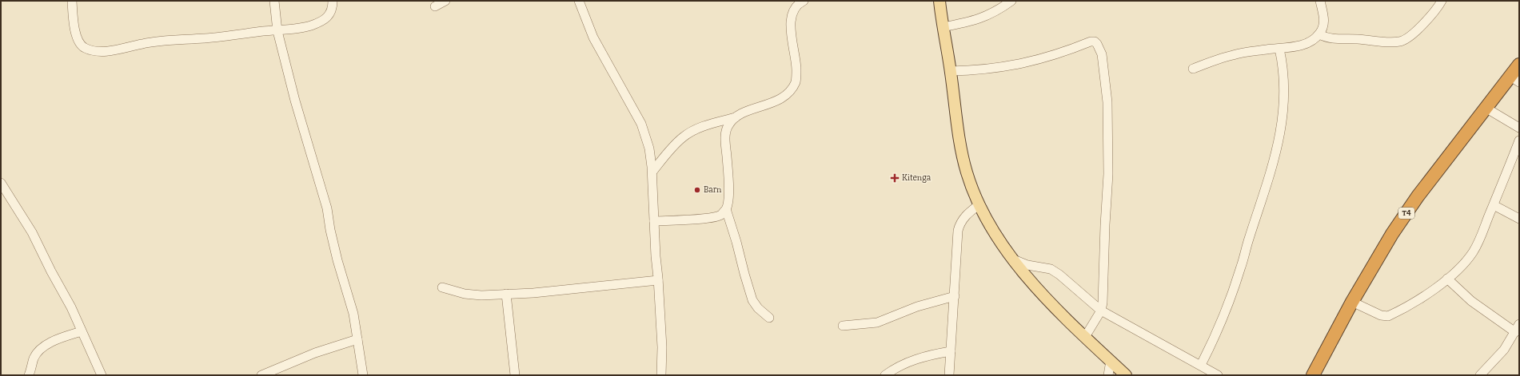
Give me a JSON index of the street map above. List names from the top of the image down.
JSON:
{
  "streets": {
    "highway": ["T4"]
  },
  "places": {
    "health": ["Kitenga"],
    "other": ["Barn"]
  }
}
